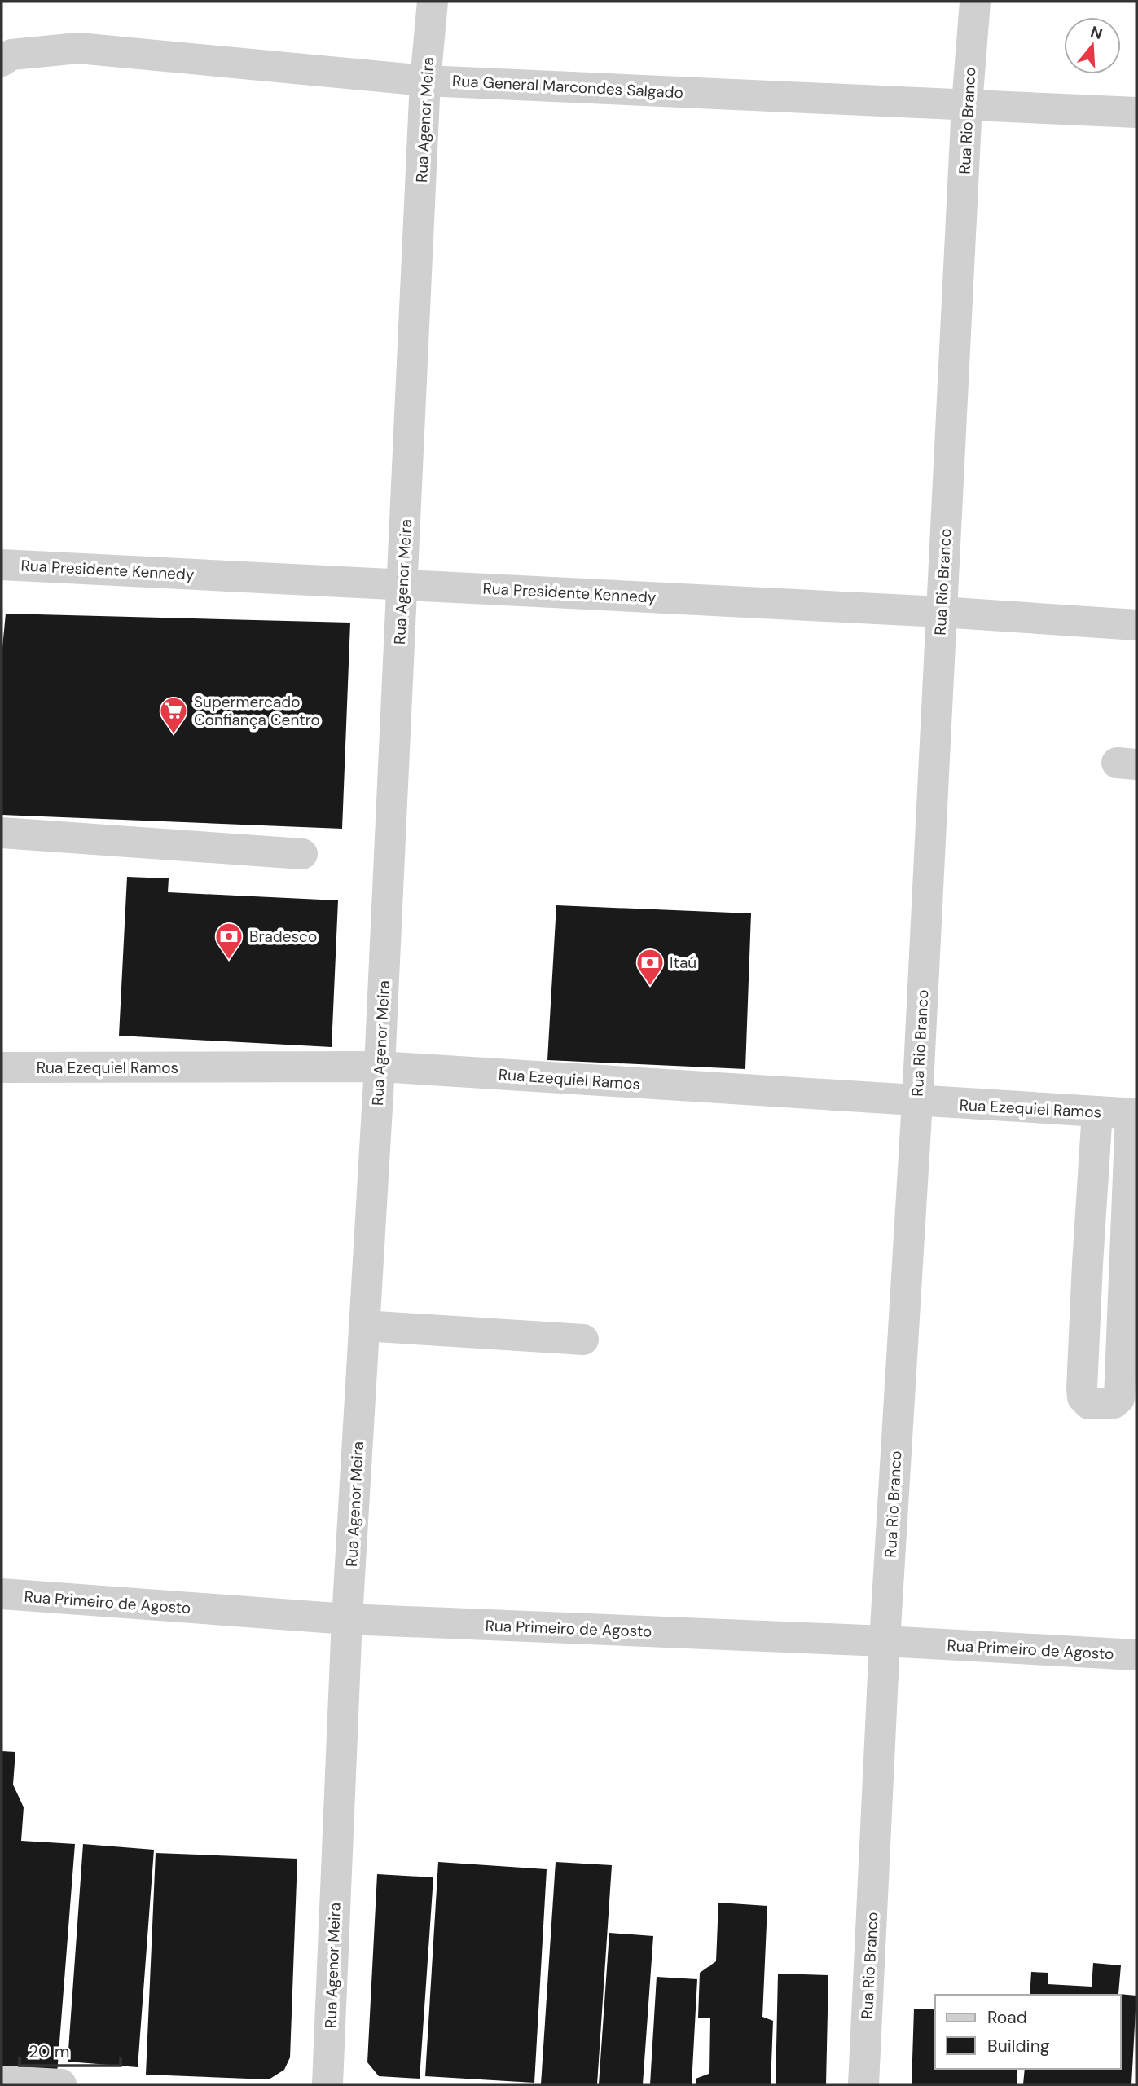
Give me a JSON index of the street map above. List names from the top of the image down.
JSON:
{
  "streets": {
    "street": [
      "Rua General Marcondes Salgado",
      "Rua Agenor Meira",
      "Rua Rio Branco",
      "Rua Presidente Kennedy",
      "Rua Ezequiel Ramos",
      "Rua Primeiro de Agosto"
    ]
  },
  "crossings": [
    ["Rua General Marcondes Salgado", "Rua Agenor Meira"],
    ["Rua General Marcondes Salgado", "Rua Rio Branco"],
    ["Rua Agenor Meira", "Rua Presidente Kennedy"],
    ["Rua Agenor Meira", "Rua Ezequiel Ramos"],
    ["Rua Agenor Meira", "Rua Primeiro de Agosto"],
    ["Rua Rio Branco", "Rua Presidente Kennedy"],
    ["Rua Rio Branco", "Rua Ezequiel Ramos"],
    ["Rua Rio Branco", "Rua Primeiro de Agosto"]
  ],
  "places": {
    "supermarket": ["Supermercado Confiança Centro"],
    "bank": ["Bradesco", "Itaú"]
  },
  "legend": ["Road", "Building"],
  "scale_bar": "20 m",
  "north": "top"
}
